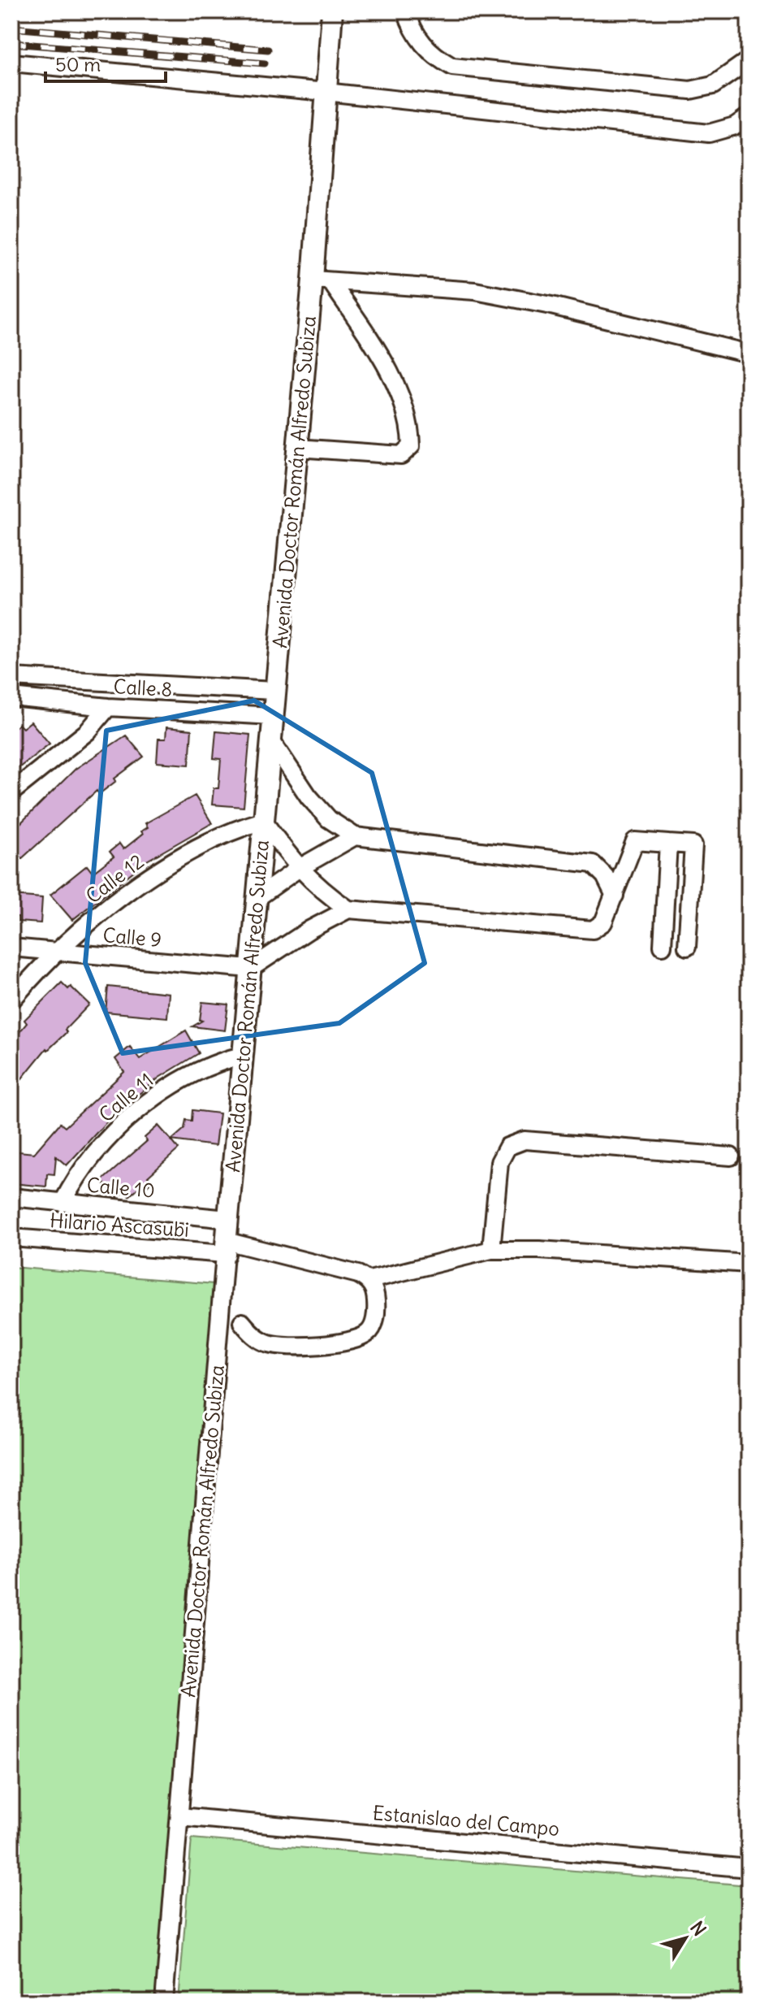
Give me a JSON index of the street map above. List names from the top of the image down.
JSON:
{
  "streets": {
    "main road": ["Avenida Doctor Román Alfredo Subiza"],
    "street": [
      "Calle 8",
      "Calle 12",
      "Calle 9",
      "Calle 11",
      "Calle 10",
      "Hilario Ascasubi",
      "Estanislao del Campo"
    ]
  },
  "crossings": [
    ["Avenida Doctor Román Alfredo Subiza", "Calle 8"],
    ["Avenida Doctor Román Alfredo Subiza", "Calle 12"],
    ["Avenida Doctor Román Alfredo Subiza", "Calle 9"],
    ["Avenida Doctor Román Alfredo Subiza", "Calle 11"],
    ["Avenida Doctor Román Alfredo Subiza", "Calle 10"],
    ["Avenida Doctor Román Alfredo Subiza", "Hilario Ascasubi"],
    ["Avenida Doctor Román Alfredo Subiza", "Estanislao del Campo"],
    ["Calle 12", "Calle 9"],
    ["Calle 11", "Calle 10"]
  ],
  "scale_bar": "50 m",
  "north": "top right"
}
